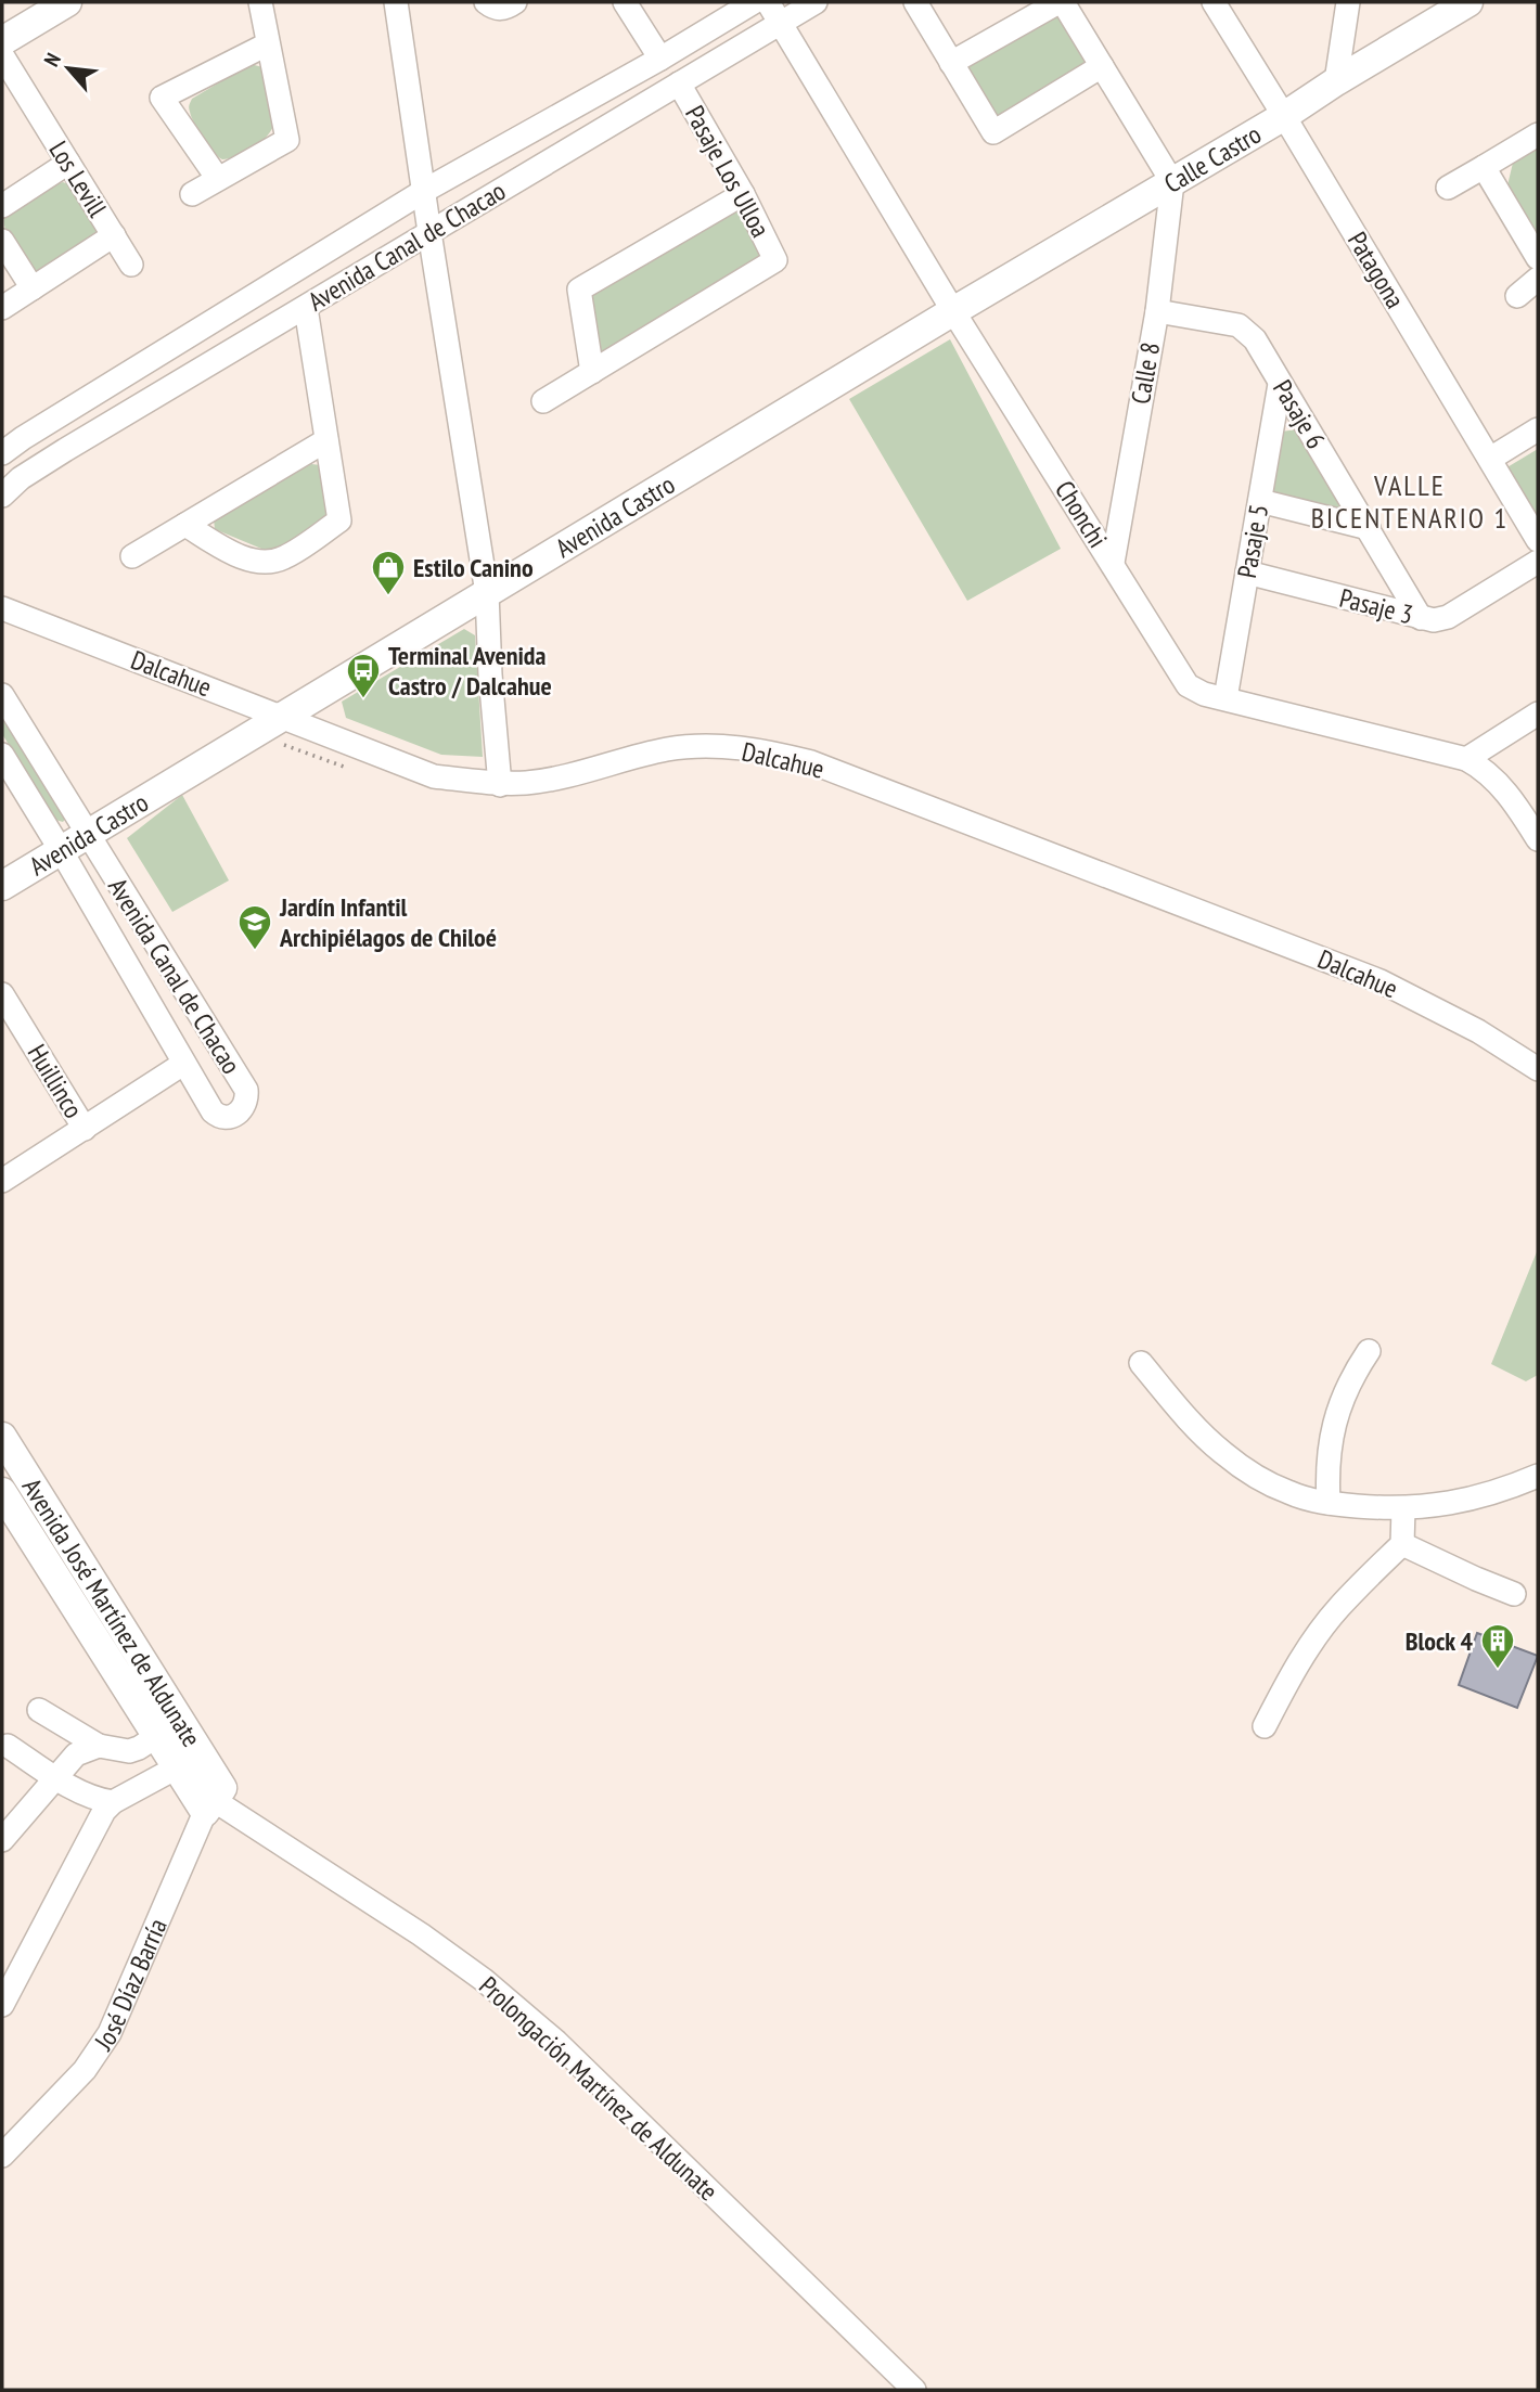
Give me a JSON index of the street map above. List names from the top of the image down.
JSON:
{
  "streets": {
    "street": [
      "Calle Castro",
      "Pasaje Los Ulloa",
      "Los Levill",
      "Avenida Canal de Chacao",
      "Patagona",
      "Calle 8",
      "Pasaje 6",
      "Chonchi",
      "Avenida Castro",
      "Pasaje 5",
      "Pasaje 3",
      "Dalcahue",
      "Huillinco",
      "Avenida José Martínez de Aldunate",
      "José Díaz Barría",
      "Prolongación Martínez de Aldunate"
    ]
  },
  "crossings": [
    ["Calle Castro", "Patagona"],
    ["Calle Castro", "Calle 8"],
    ["Calle Castro", "Chonchi"],
    ["Calle Castro", "Avenida Castro"],
    ["Pasaje Los Ulloa", "Avenida Canal de Chacao"],
    ["Avenida Canal de Chacao", "Chonchi"],
    ["Avenida Canal de Chacao", "Avenida Castro"],
    ["Calle 8", "Pasaje 6"],
    ["Calle 8", "Chonchi"],
    ["Pasaje 6", "Pasaje 5"],
    ["Pasaje 6", "Pasaje 3"],
    ["Chonchi", "Avenida Castro"],
    ["Chonchi", "Pasaje 5"],
    ["Avenida Castro", "Dalcahue"],
    ["Pasaje 5", "Pasaje 3"],
    ["Avenida José Martínez de Aldunate", "José Díaz Barría"],
    ["Avenida José Martínez de Aldunate", "Prolongación Martínez de Aldunate"],
    ["José Díaz Barría", "Prolongación Martínez de Aldunate"]
  ],
  "districts": ["VALLE BICENTENARIO 1"],
  "places": {
    "shop": ["Estilo Canino"],
    "bus stop": ["Terminal Avenida Castro / Dalcahue"],
    "school or university": ["Jardín Infantil Archipiélagos de Chiloé"],
    "building": ["Block 4"]
  },
  "north": "top left"
}
